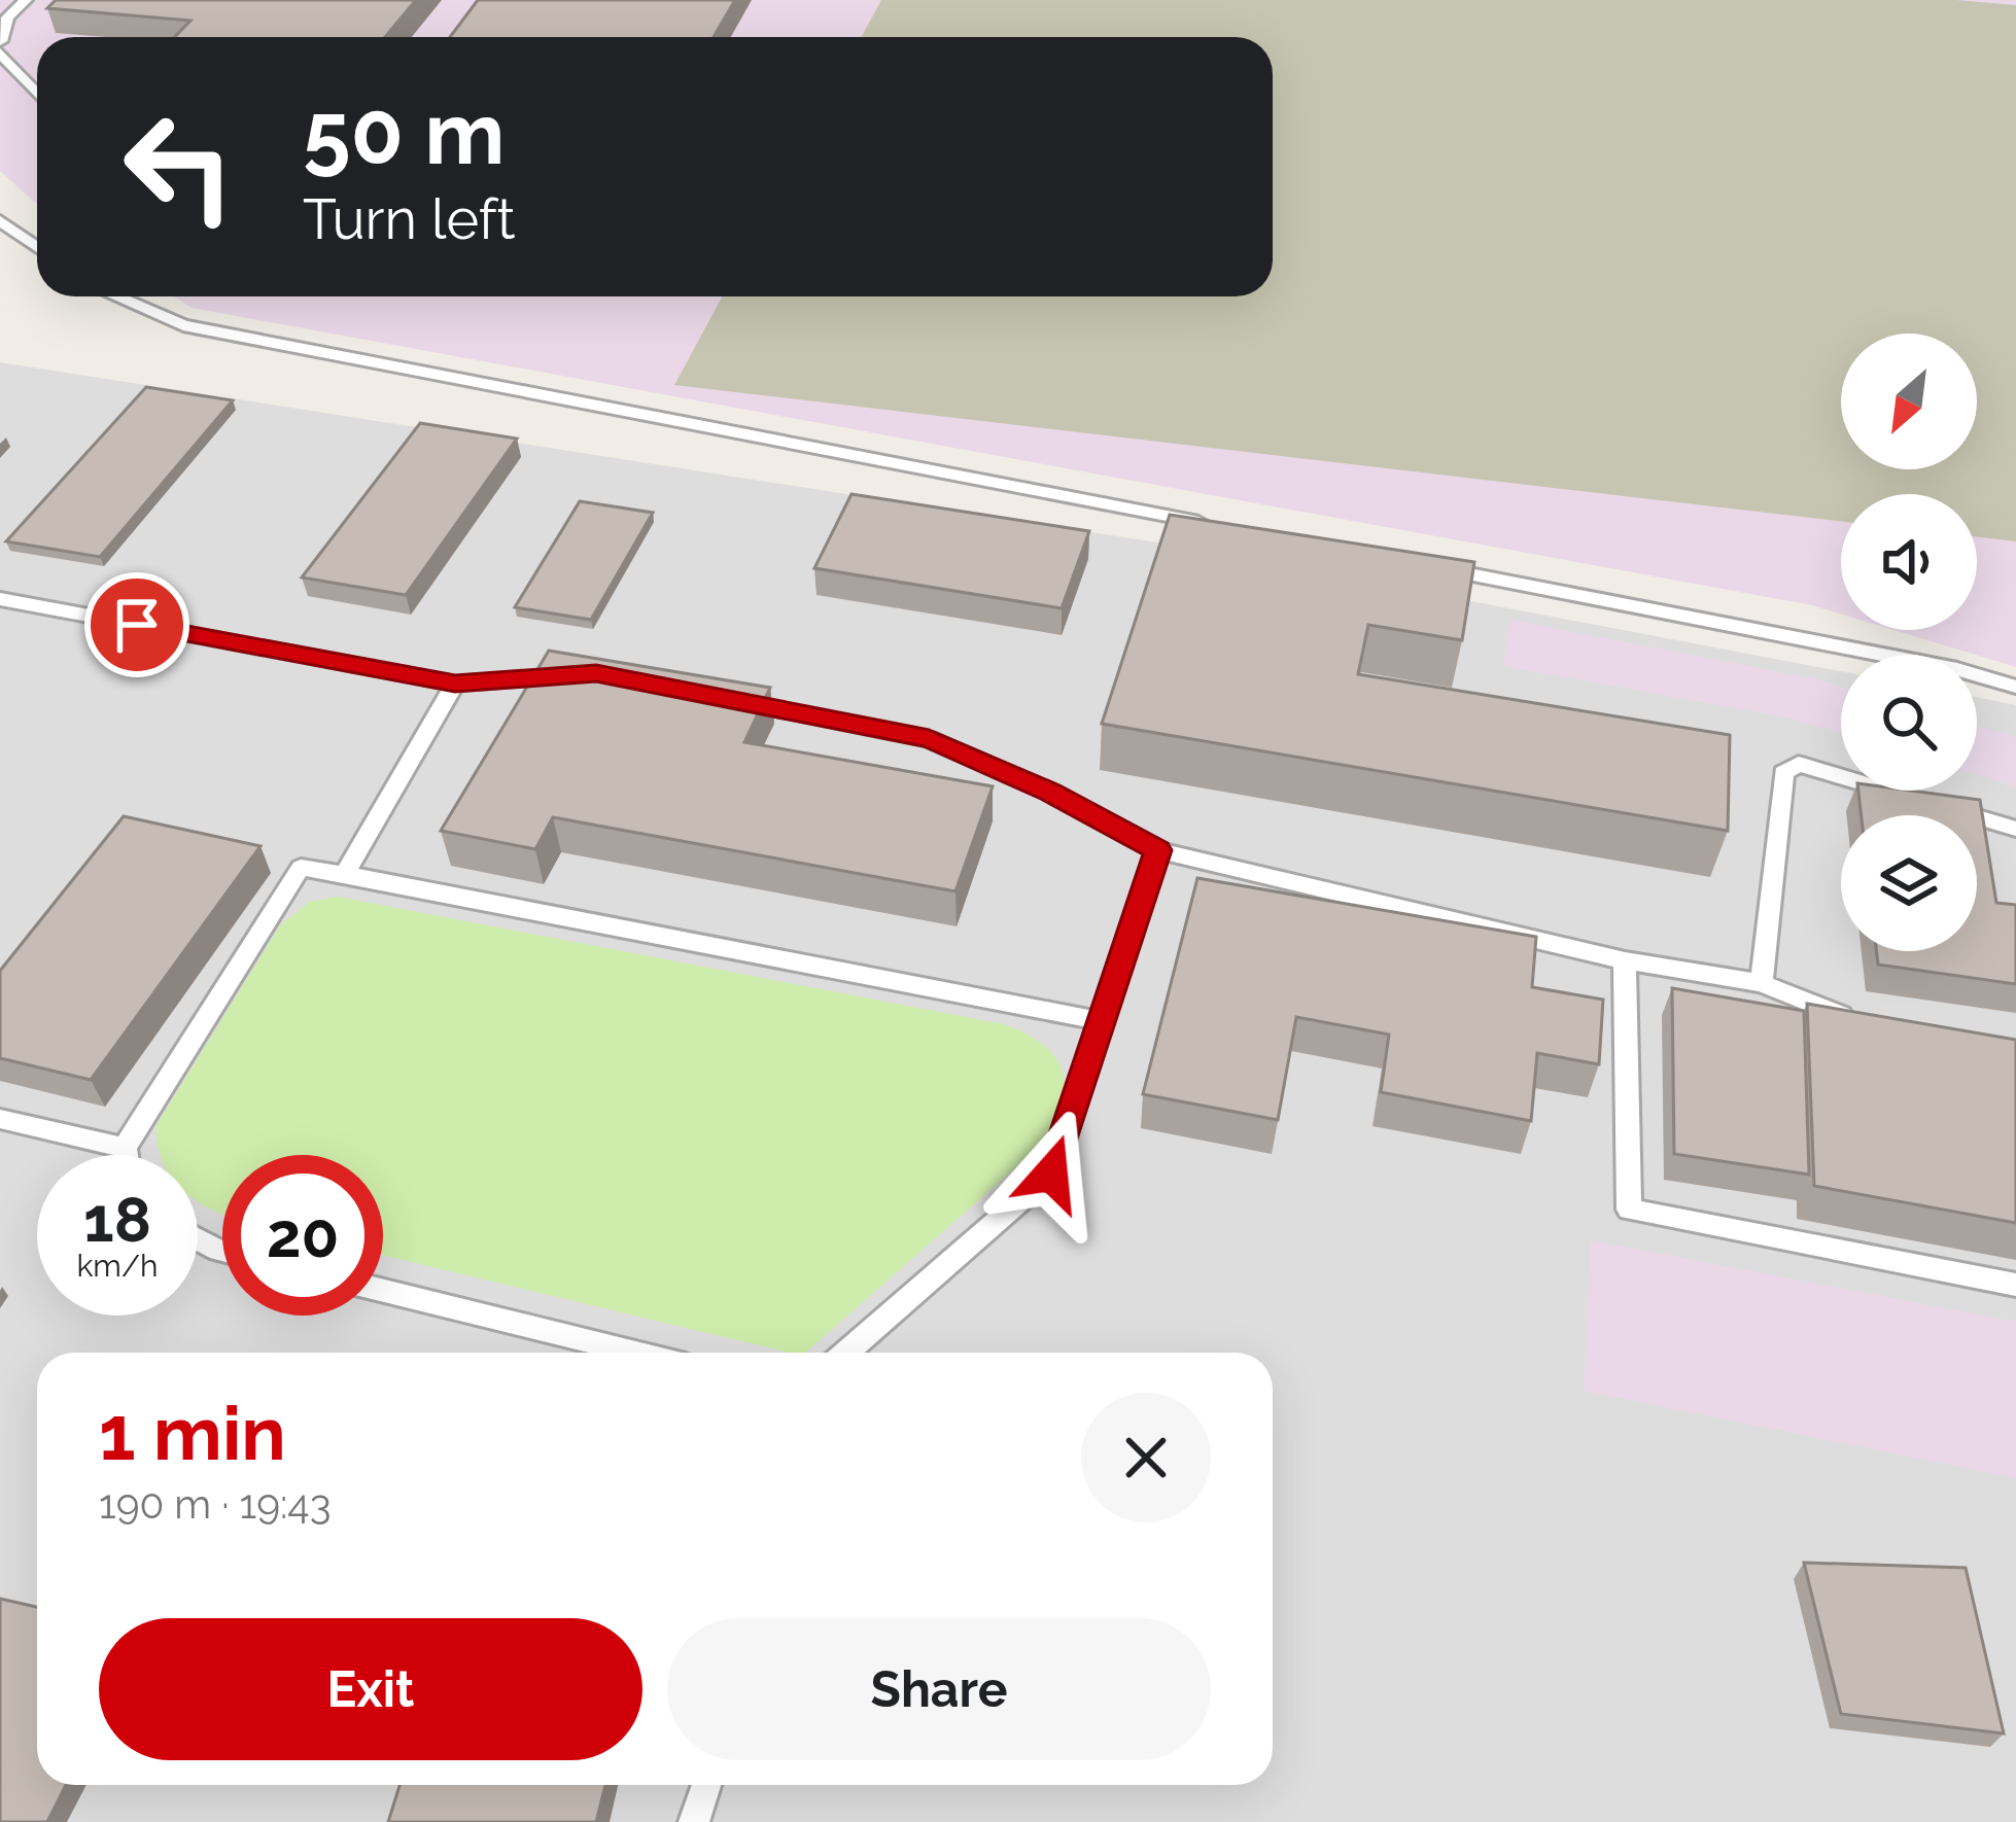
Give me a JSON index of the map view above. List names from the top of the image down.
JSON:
{
  "north": "bottom left",
  "page": {
    "turn": ["50 m", "Turn left"],
    "speed": "18 km/h",
    "limit": "20",
    "heading": ["1 min", "190 m · 19:43"],
    "buttons": ["Exit", "Share"]
  }
}
